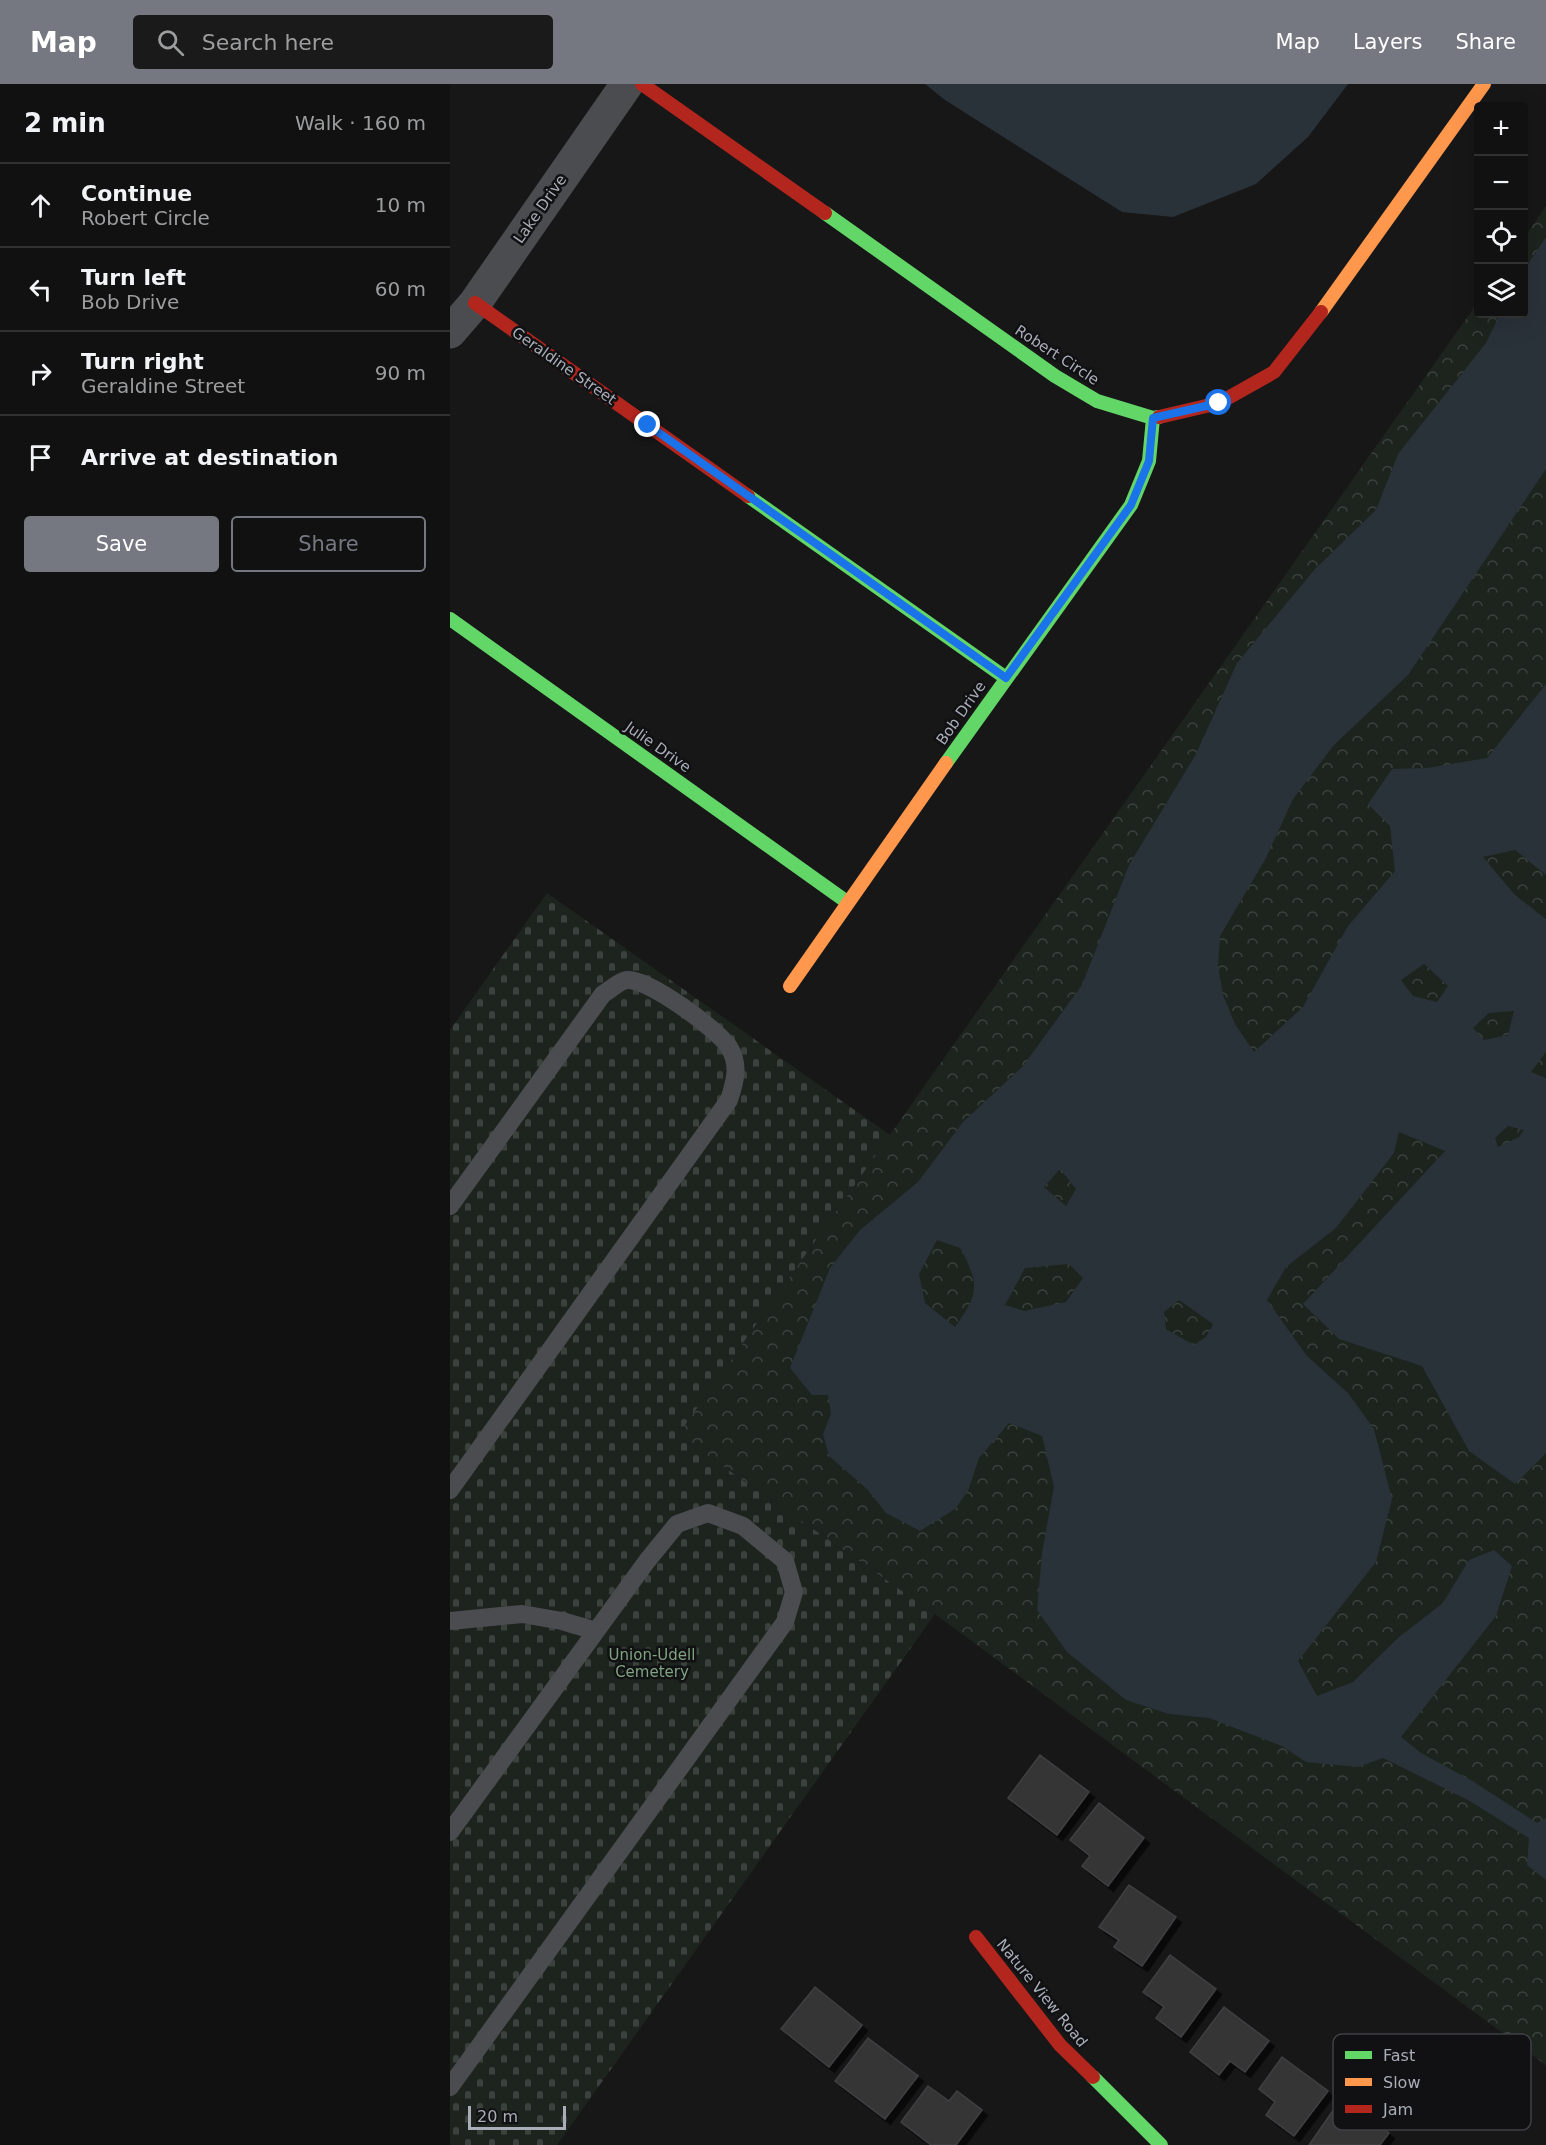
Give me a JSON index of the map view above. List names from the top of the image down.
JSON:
{
  "streets": {
    "street": [
      "Lake Drive",
      "Robert Circle",
      "Geraldine Street",
      "Bob Drive",
      "Julie Drive",
      "Nature View Road"
    ]
  },
  "crossings": [
    ["Lake Drive", "Geraldine Street"],
    ["Robert Circle", "Bob Drive"],
    ["Geraldine Street", "Bob Drive"],
    ["Bob Drive", "Julie Drive"]
  ],
  "parks": ["Union-Udell Cemetery"],
  "legend": ["Fast", "Slow", "Jam"],
  "scale_bar": "20 m",
  "page": {
    "header": "Map",
    "search": "Search here",
    "nav": ["Map", "Layers", "Share"],
    "heading": ["2 min", "Walk · 160 m"],
    "map_buttons": ["+", "−"],
    "list": [
      ["Continue", "Robert Circle", "10 m"],
      ["Turn left", "Bob Drive", "60 m"],
      ["Turn right", "Geraldine Street", "90 m"],
      "Arrive at destination"
    ],
    "buttons": ["Save", "Share"],
    "scale": "20 m"
  }
}
